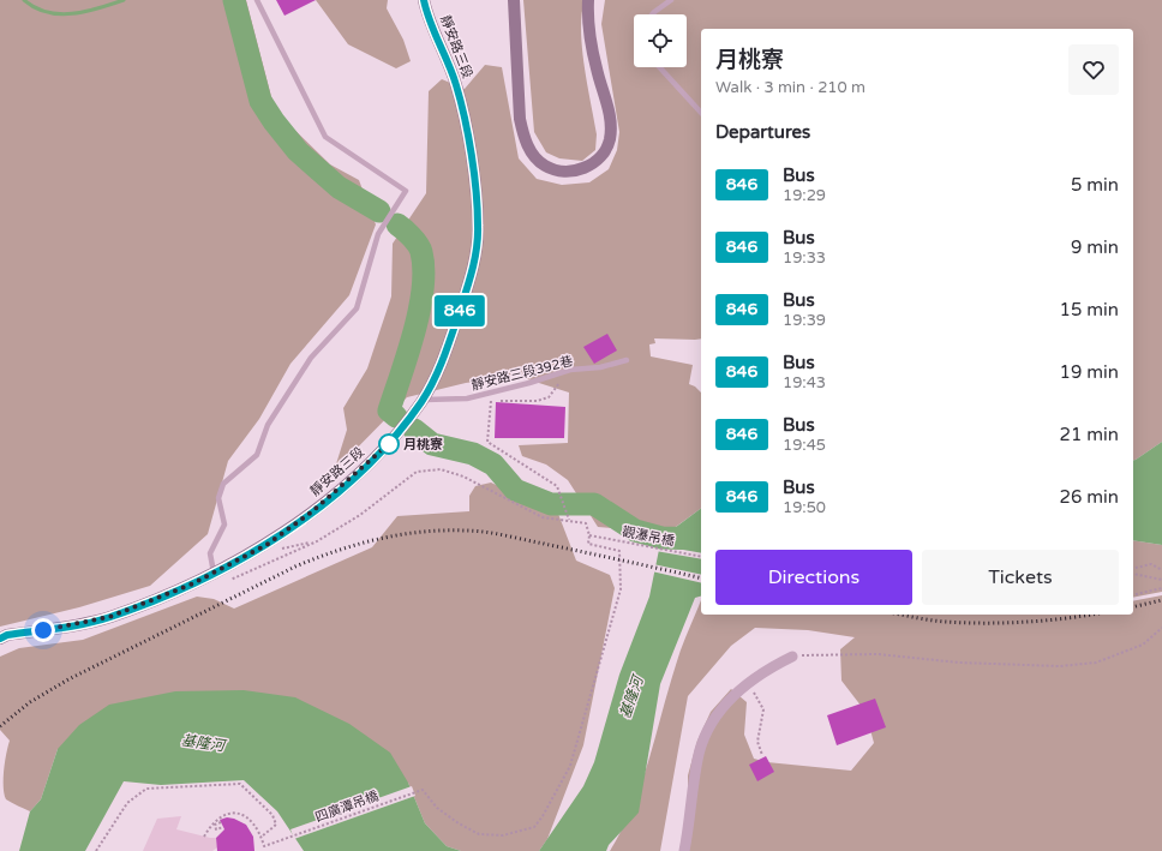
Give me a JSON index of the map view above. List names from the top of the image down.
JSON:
{
  "streets": {
    "main road": ["靜安路三段"],
    "lane": ["靜安路三段392巷"],
    "path": ["觀瀑吊橋", "四廣潭吊橋"]
  },
  "crossings": [
    ["靜安路三段", "靜安路三段392巷"],
    ["觀瀑吊橋", "四廣潭吊橋"]
  ],
  "water": ["基隆河"],
  "places": ["月桃寮"],
  "lines": ["bus line 846"],
  "page": {
    "on_map": "846",
    "heading": [
      ["月桃寮", "Walk · 3 min · 210 m"],
      "Departures"
    ],
    "list": [
      {
        "mark": "846",
        "name": "Bus",
        "note": "19:29",
        "value": "5 min"
      },
      {
        "mark": "846",
        "name": "Bus",
        "note": "19:33",
        "value": "9 min"
      },
      {
        "mark": "846",
        "name": "Bus",
        "note": "19:39",
        "value": "15 min"
      },
      {
        "mark": "846",
        "name": "Bus",
        "note": "19:43",
        "value": "19 min"
      },
      {
        "mark": "846",
        "name": "Bus",
        "note": "19:45",
        "value": "21 min"
      },
      {
        "mark": "846",
        "name": "Bus",
        "note": "19:50",
        "value": "26 min"
      }
    ],
    "buttons": ["Directions", "Tickets"]
  }
}
